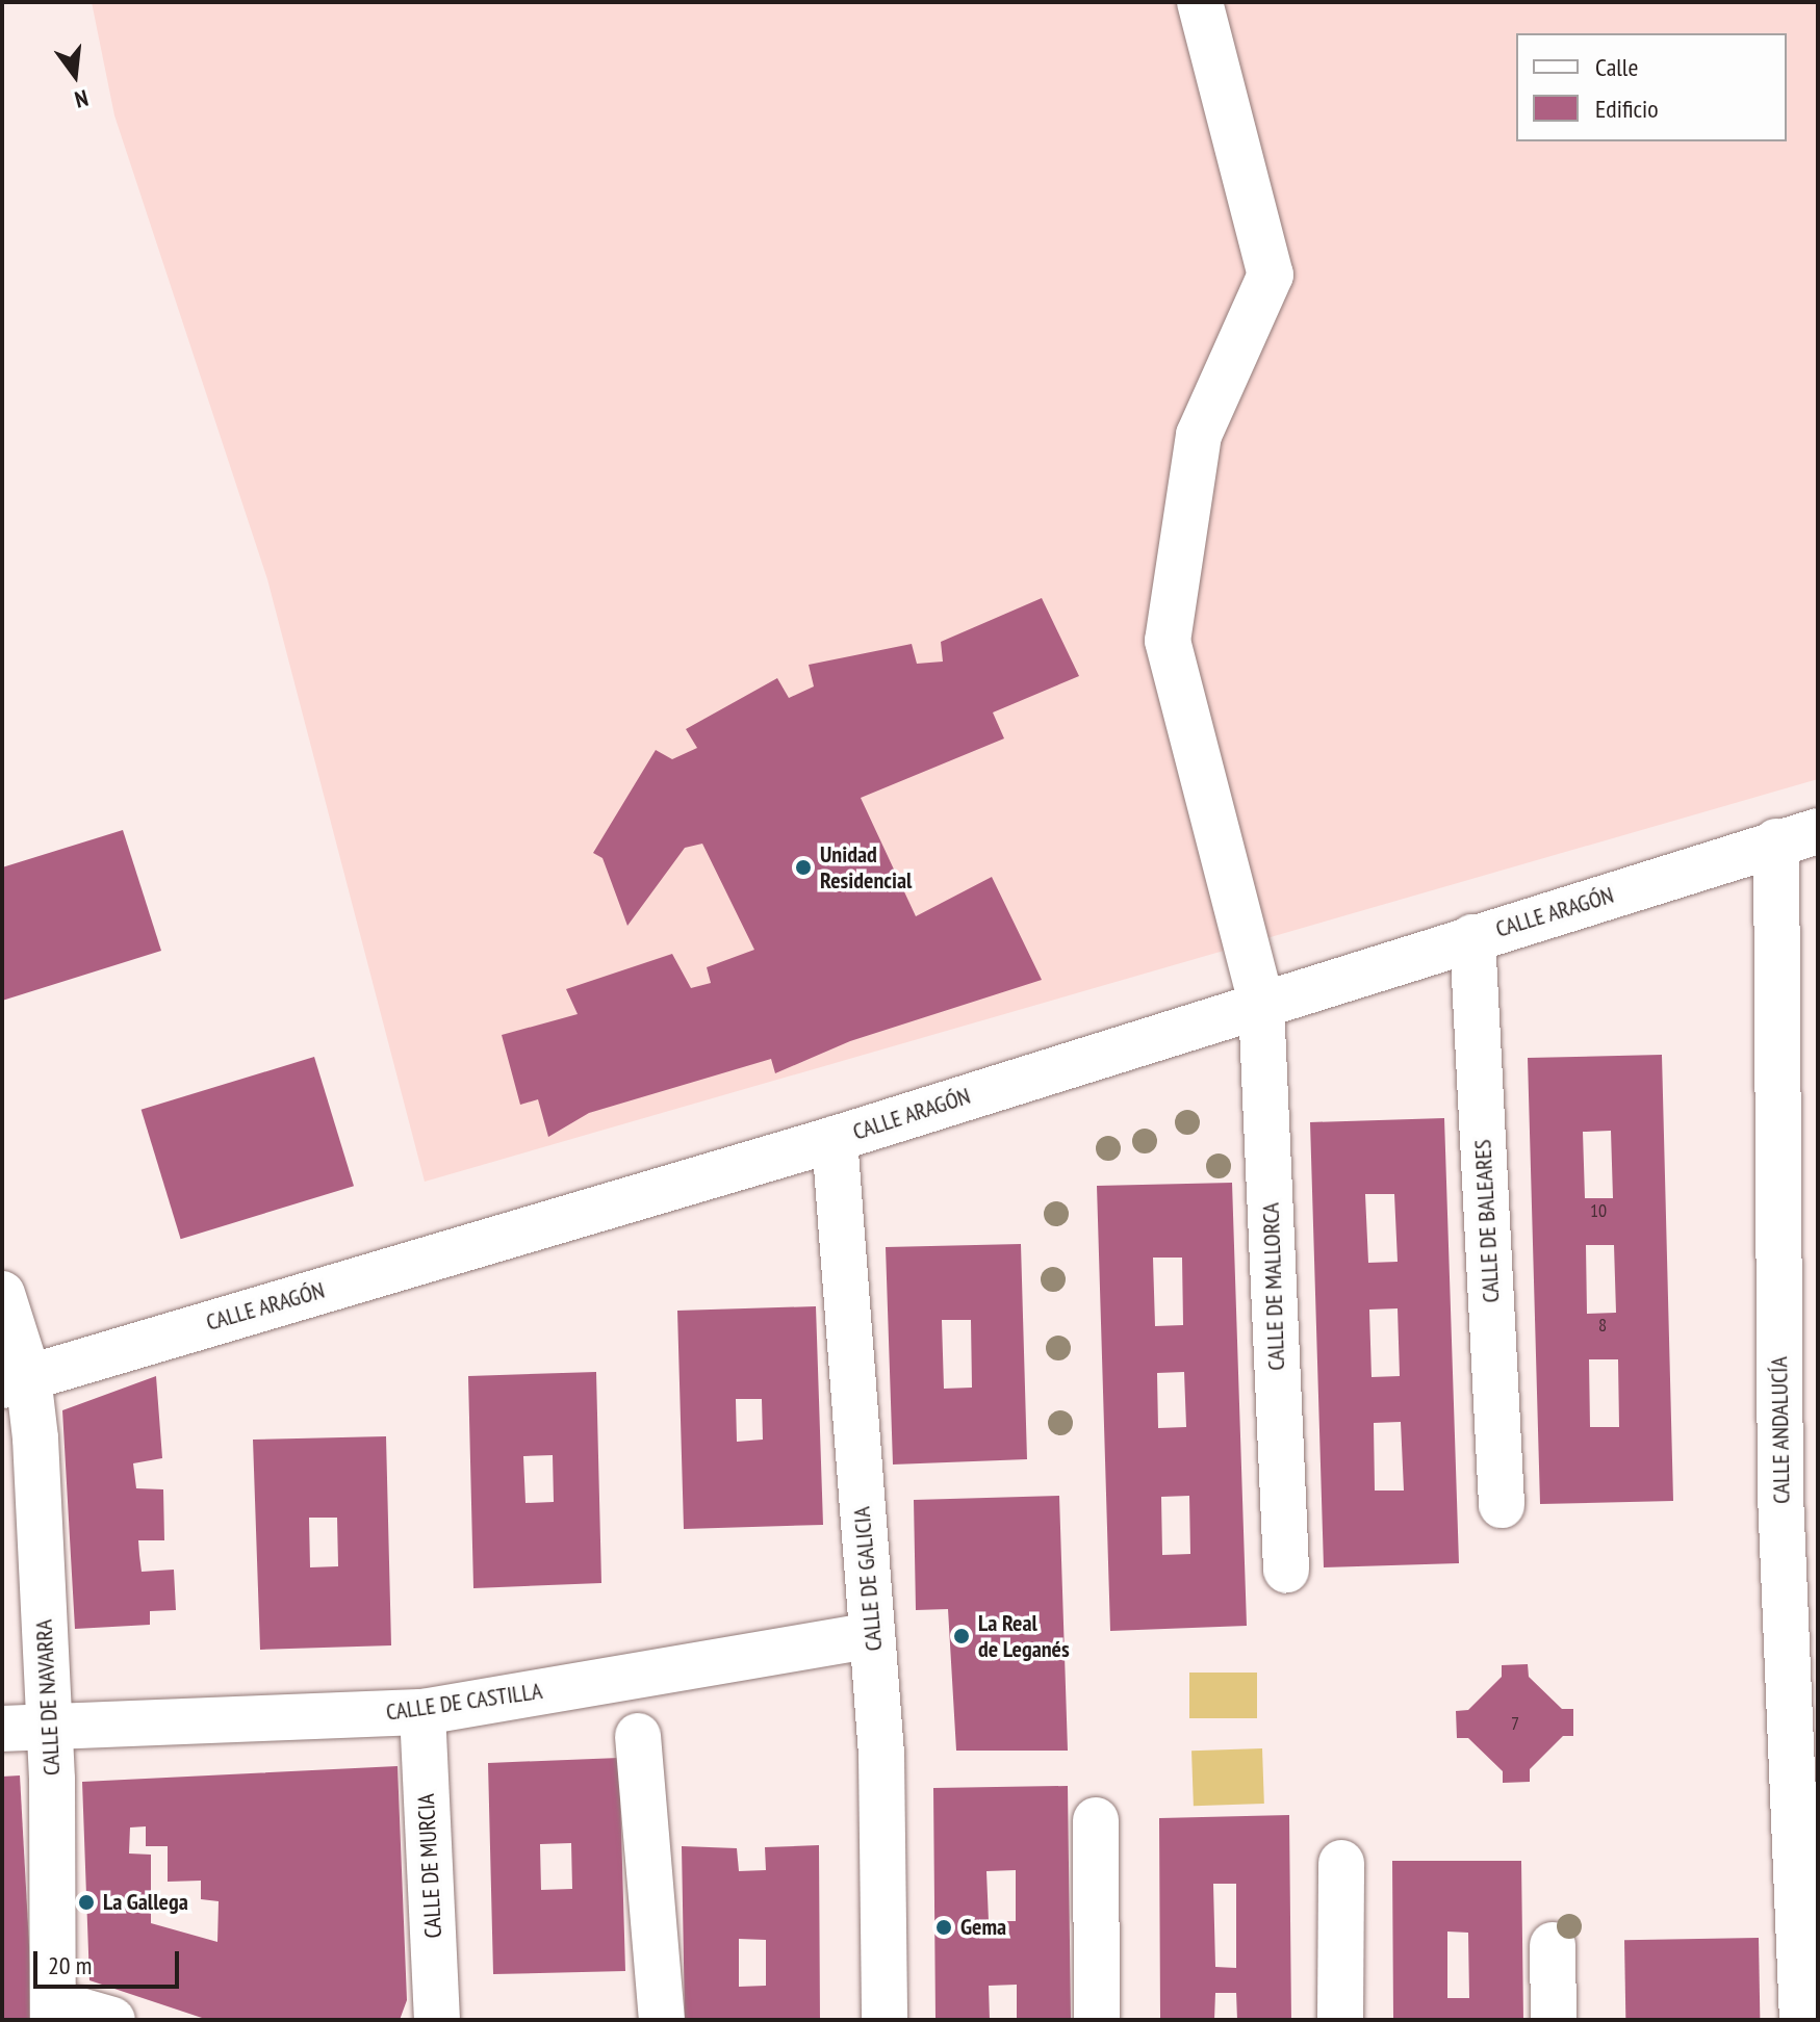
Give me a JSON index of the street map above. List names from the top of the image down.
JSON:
{
  "streets": {
    "street": [
      "CALLE ARAGÓN",
      "CALLE DE BALEARES",
      "CALLE DE MALLORCA",
      "CALLE ANDALUCÍA",
      "CALLE DE GALICIA",
      "CALLE DE NAVARRA",
      "CALLE DE CASTILLA",
      "CALLE DE MURCIA"
    ]
  },
  "crossings": [
    ["CALLE ARAGÓN", "CALLE DE BALEARES"],
    ["CALLE ARAGÓN", "CALLE DE MALLORCA"],
    ["CALLE ARAGÓN", "CALLE ANDALUCÍA"],
    ["CALLE ARAGÓN", "CALLE DE GALICIA"],
    ["CALLE ARAGÓN", "CALLE DE NAVARRA"],
    ["CALLE DE GALICIA", "CALLE DE CASTILLA"],
    ["CALLE DE NAVARRA", "CALLE DE CASTILLA"],
    ["CALLE DE CASTILLA", "CALLE DE MURCIA"]
  ],
  "places": [
    "Unidad Residencial",
    "La Real de Leganés",
    "La Gallega",
    "Gema"
  ],
  "house_numbers": ["10", "8", "7"],
  "legend": ["Calle", "Edificio"],
  "scale_bar": "20 m",
  "north": "bottom"
}
